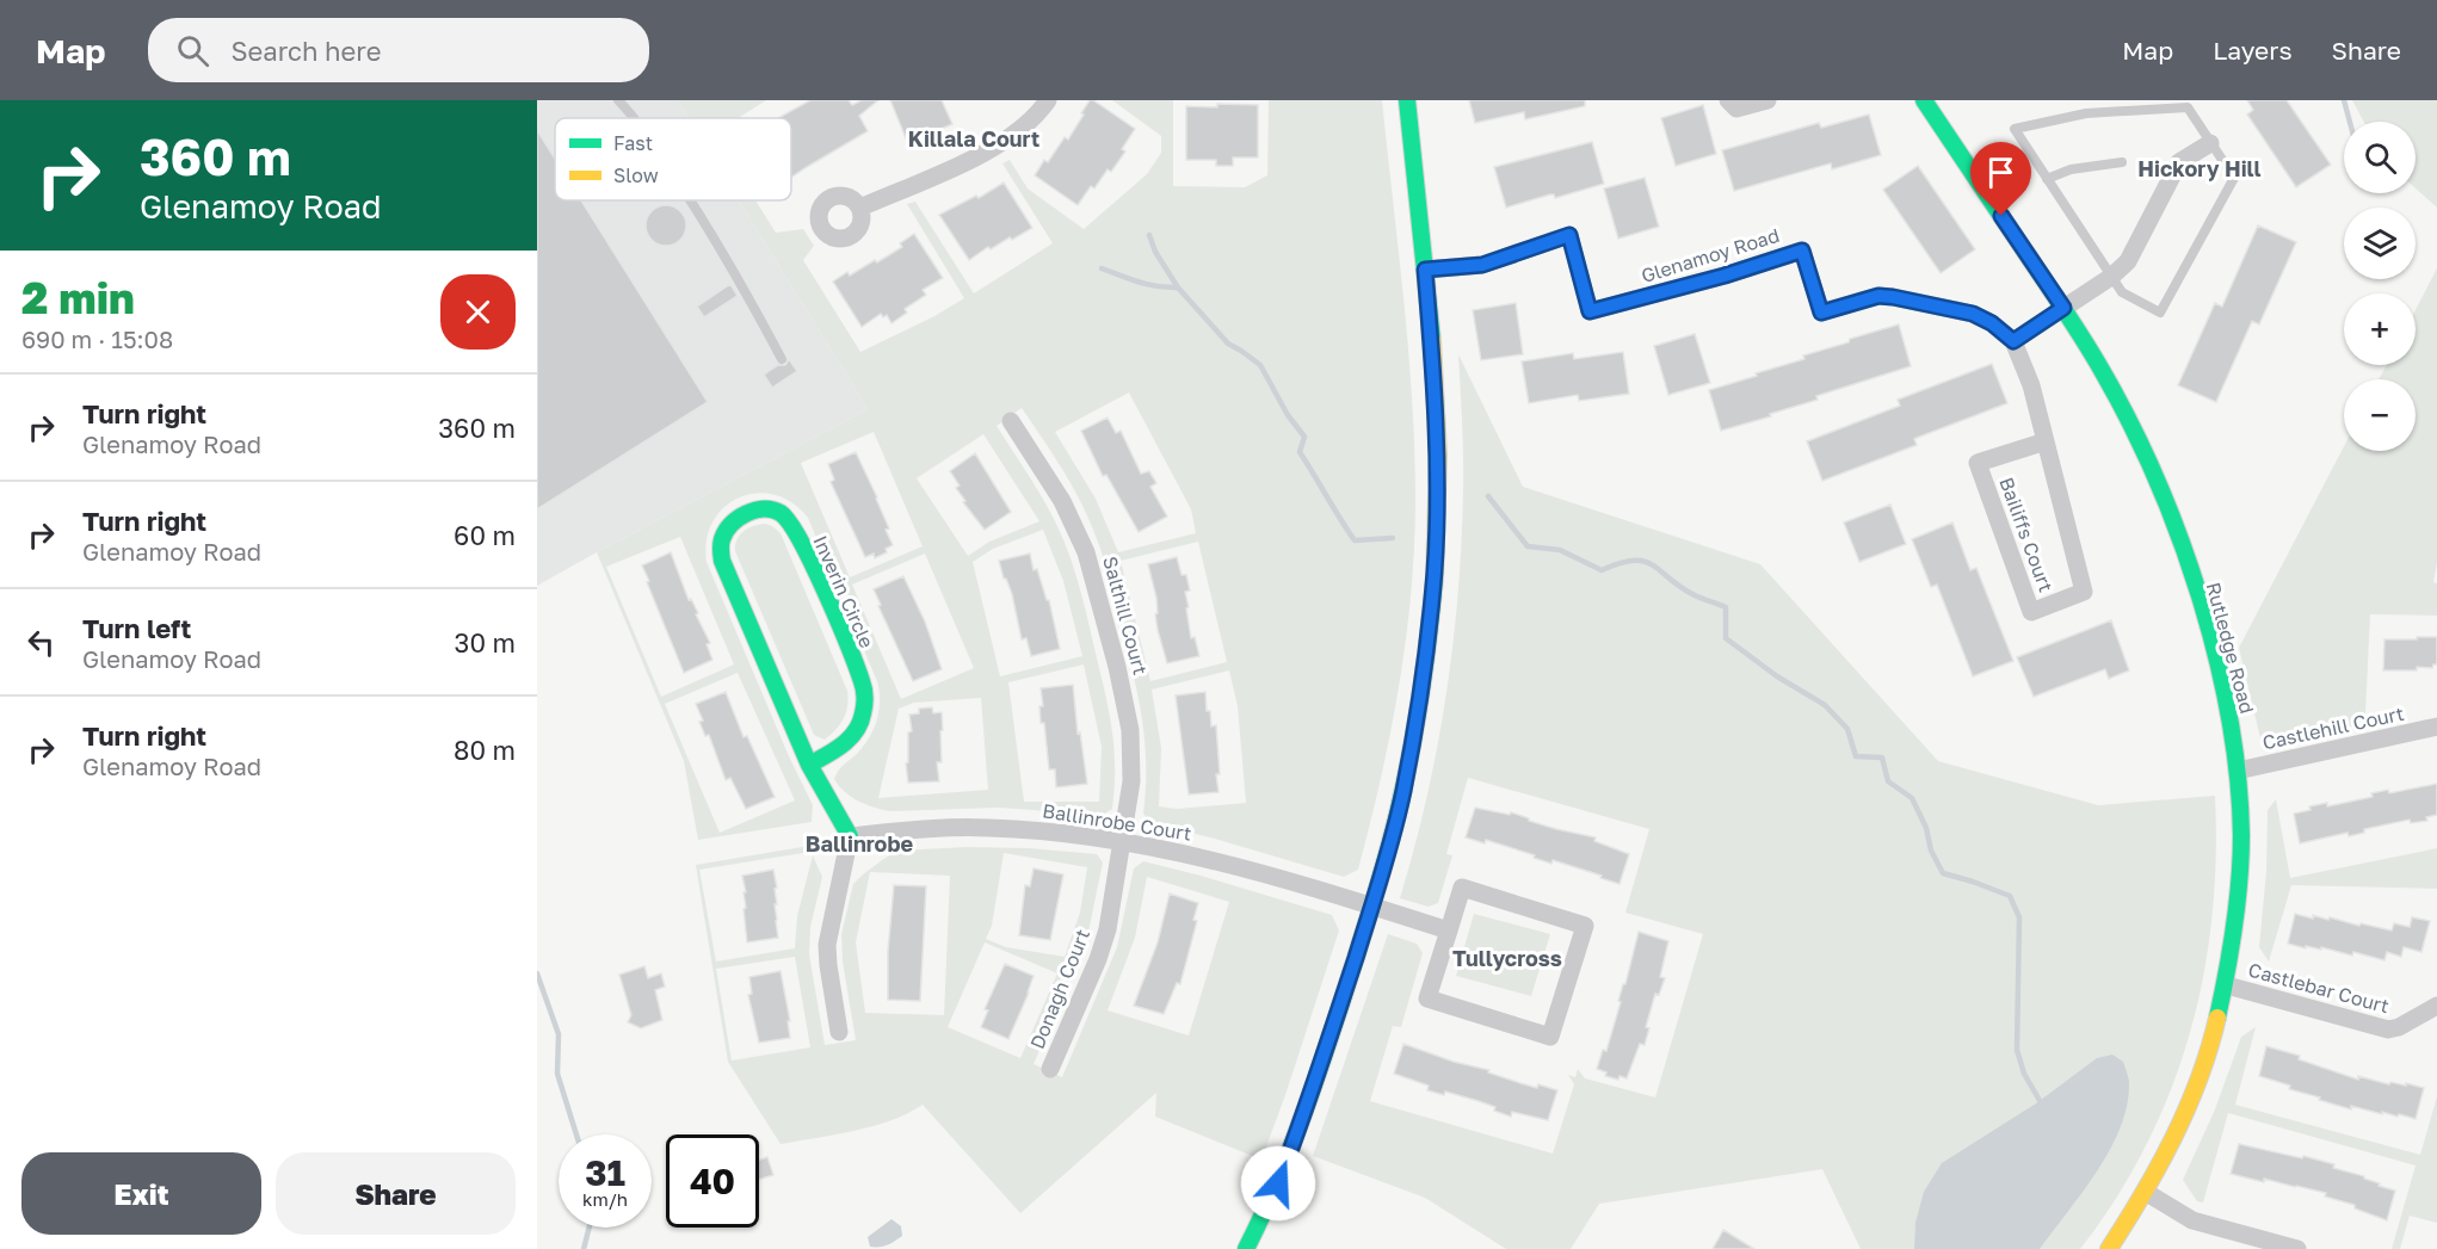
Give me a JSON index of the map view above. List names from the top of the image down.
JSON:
{
  "streets": {
    "street": [
      "Glenamoy Road",
      "Bailiffs Court",
      "Inverin Circle",
      "Salthill Court",
      "Rutledge Road",
      "Castlehill Court",
      "Ballinrobe Court",
      "Castlebar Court",
      "Donagh Court"
    ]
  },
  "crossings": [
    ["Glenamoy Road", "Bailiffs Court"],
    ["Inverin Circle", "Ballinrobe Court"],
    ["Salthill Court", "Ballinrobe Court"],
    ["Salthill Court", "Donagh Court"],
    ["Rutledge Road", "Castlehill Court"],
    ["Rutledge Road", "Castlebar Court"],
    ["Ballinrobe Court", "Donagh Court"]
  ],
  "districts": [
    "Killala Court",
    "Hickory Hill",
    "Ballinrobe",
    "Tullycross"
  ],
  "legend": ["Fast", "Slow"],
  "page": {
    "header": "Map",
    "search": "Search here",
    "nav": ["Map", "Layers", "Share"],
    "turn": ["360 m", "Glenamoy Road"],
    "map_buttons": ["+", "−"],
    "heading": ["2 min", "690 m · 15:08"],
    "list": [
      {
        "name": "Turn right",
        "note": "Glenamoy Road",
        "value": "360 m"
      },
      {
        "name": "Turn right",
        "note": "Glenamoy Road",
        "value": "60 m"
      },
      {
        "name": "Turn left",
        "note": "Glenamoy Road",
        "value": "30 m"
      },
      {
        "name": "Turn right",
        "note": "Glenamoy Road",
        "value": "80 m"
      }
    ],
    "speed": "31 km/h",
    "limit": "40",
    "buttons": ["Exit", "Share"]
  }
}
